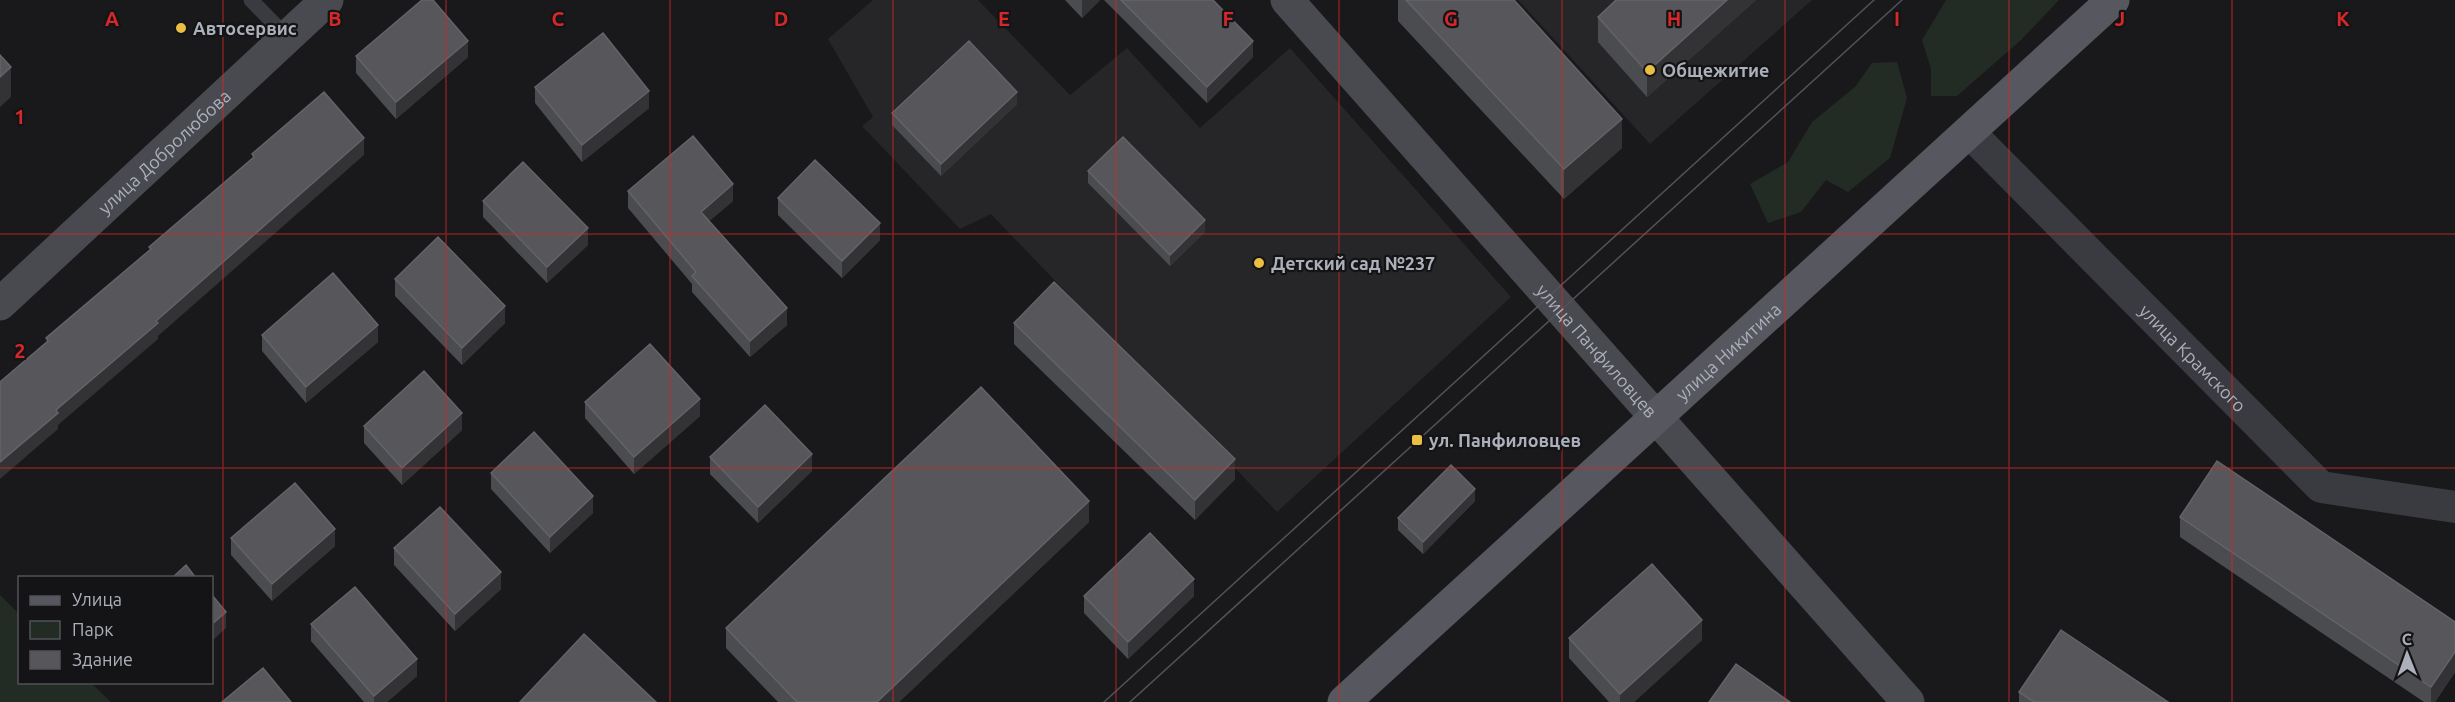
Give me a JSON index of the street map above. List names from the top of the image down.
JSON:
{
  "streets": {
    "main road": ["улица Никитина"],
    "street": ["улица Добролюбова", "улица Панфиловцев", "улица Крамского"]
  },
  "crossings": [
    ["улица Панфиловцев", "улица Никитина"],
    ["улица Никитина", "улица Крамского"]
  ],
  "places": {
    "other": ["Автосервис", "Общежитие", "Детский сад №237"],
    "transit": ["ул. Панфиловцев"]
  },
  "legend": ["Улица", "Парк", "Здание"],
  "north": "top",
  "grid": {
    "columns": [
      "A",
      "B",
      "C",
      "D",
      "E",
      "F",
      "G",
      "H",
      "I",
      "J",
      "K"
    ],
    "rows": ["1", "2"]
  }
}
